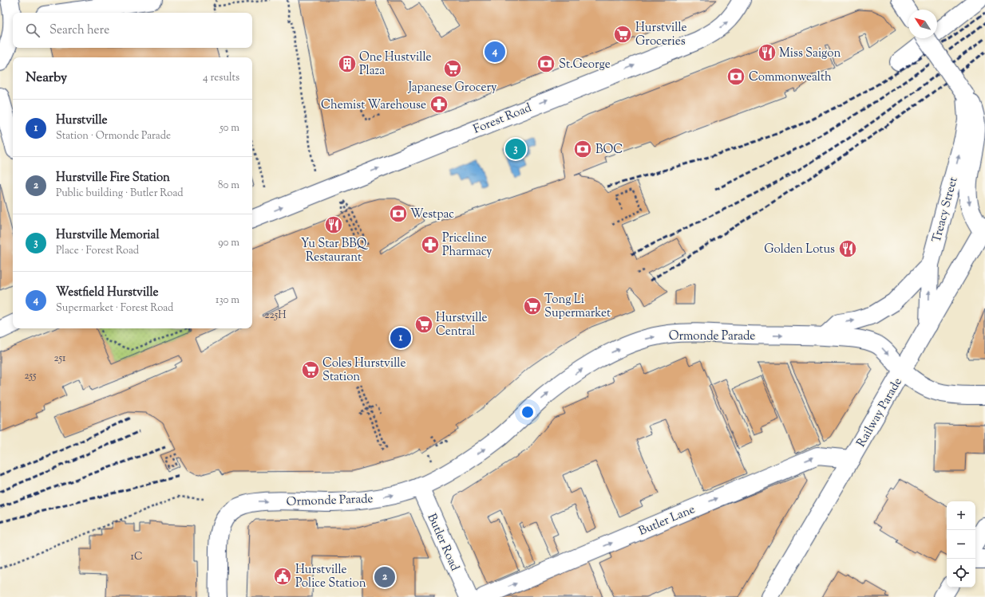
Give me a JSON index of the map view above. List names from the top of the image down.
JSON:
{
  "streets": {
    "street": [
      "Forest Road",
      "Treacy Street",
      "Ormonde Parade",
      "Railway Parade",
      "Butler Lane",
      "Butler Road"
    ]
  },
  "crossings": [
    ["Treacy Street", "Railway Parade"],
    ["Ormonde Parade", "Railway Parade"],
    ["Ormonde Parade", "Butler Road"],
    ["Railway Parade", "Butler Lane"]
  ],
  "one_way": ["Forest Road", "Ormonde Parade", "Butler Lane"],
  "places": {
    "supermarket": [
      "Hurstville Groceries",
      "Japanese Grocery",
      "Tong Li Supermarket",
      "Hurstville Central",
      "Coles Hurstville Station"
    ],
    "restaurant": ["Miss Saigon", "Yu Star BBQ Restaurant", "Golden Lotus"],
    "building": ["One Hustville Plaza"],
    "bank": [
      "St.George",
      "Commonwealth",
      "BOC",
      "Westpac"
    ],
    "pharmacy": ["Chemist Warehouse", "Priceline Pharmacy"],
    "public building": ["Hurstville Police Station"]
  },
  "house_numbers": [
    "225H",
    "251",
    "255",
    "1C"
  ],
  "north": "top left",
  "page": {
    "search": "Search here",
    "pins": [
      "4",
      "3",
      "1",
      "2"
    ],
    "heading": ["Nearby", "4 results"],
    "list": [
      {
        "mark": "1",
        "name": "Hurstville",
        "note": "Station · Ormonde Parade",
        "value": "50 m"
      },
      {
        "mark": "2",
        "name": "Hurstville Fire Station",
        "note": "Public building · Butler Road",
        "value": "80 m"
      },
      {
        "mark": "3",
        "name": "Hurstville Memorial",
        "note": "Place · Forest Road",
        "value": "90 m"
      },
      {
        "mark": "4",
        "name": "Westfield Hurstville",
        "note": "Supermarket · Forest Road",
        "value": "130 m"
      }
    ],
    "map_buttons": ["+", "−"]
  }
}
